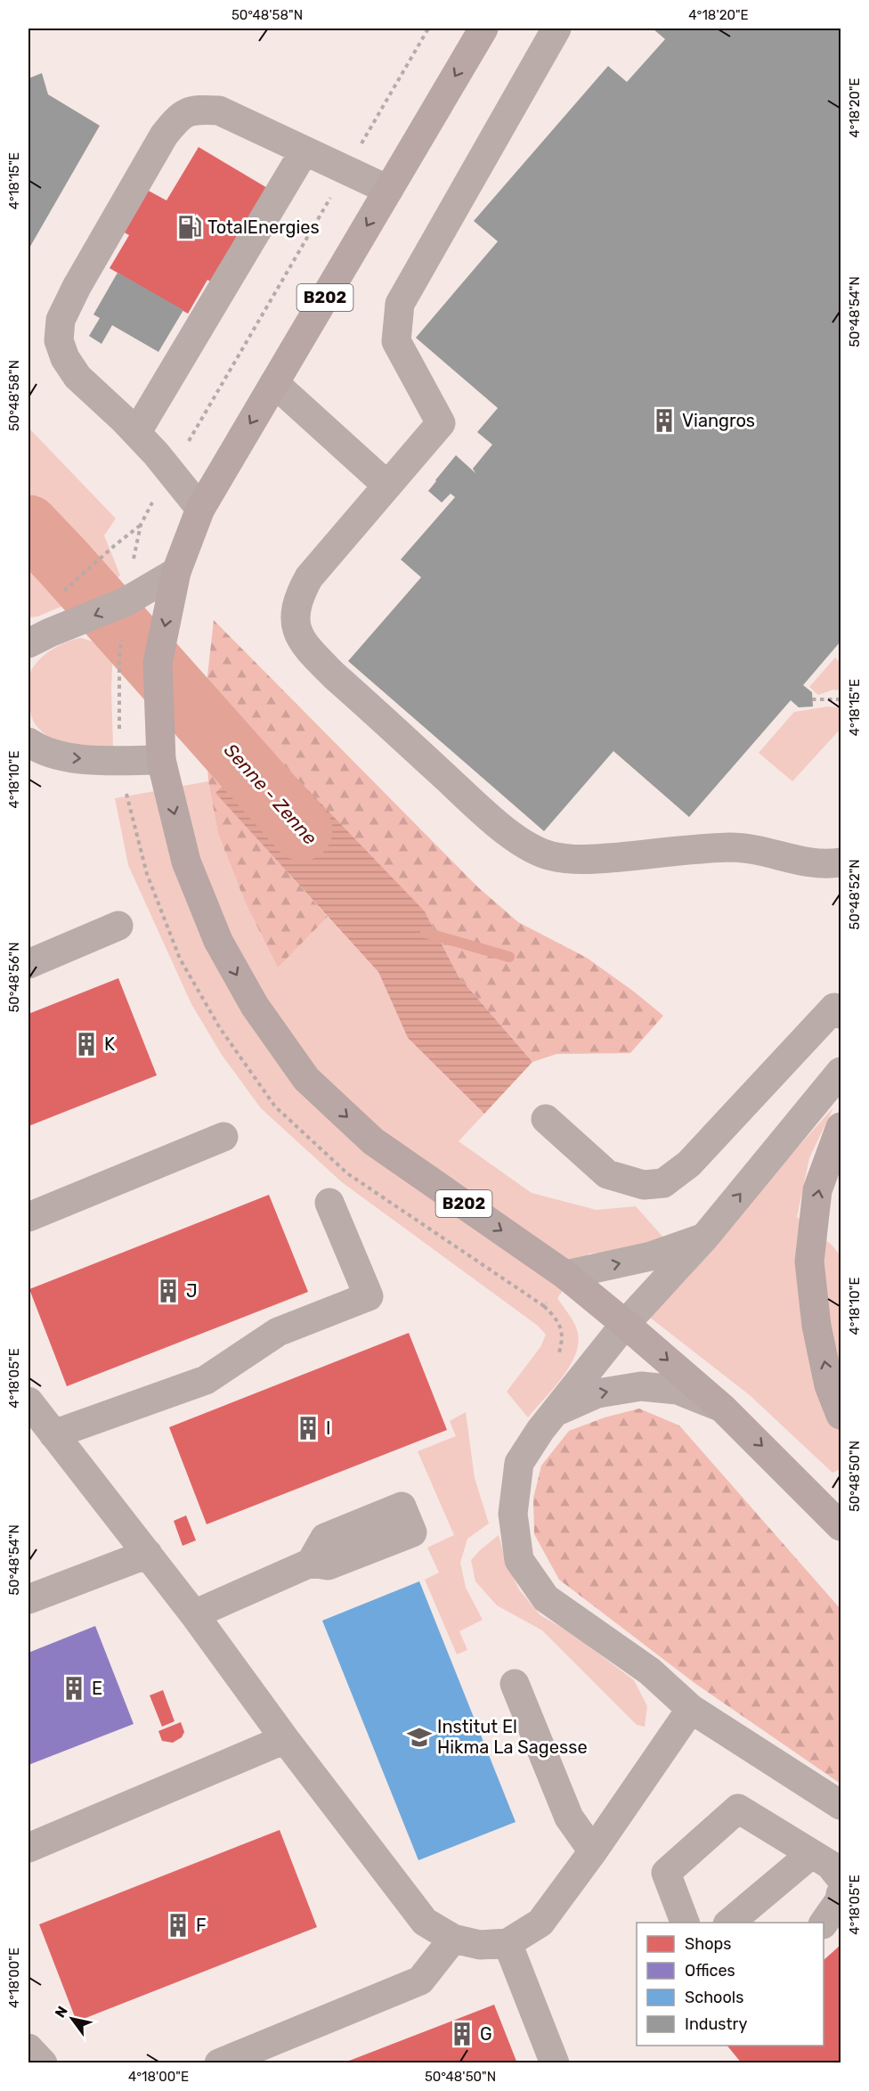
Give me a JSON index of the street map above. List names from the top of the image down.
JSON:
{
  "streets": {
    "highway": ["B202"]
  },
  "water": ["Senne - Zenne"],
  "places": {
    "fuel station": ["TotalEnergies"],
    "building": [
      "Viangros",
      "K",
      "J",
      "I",
      "E",
      "F",
      "G"
    ],
    "school or university": ["Institut El Hikma La Sagesse"]
  },
  "legend": [
    "Shops",
    "Offices",
    "Schools",
    "Industry"
  ],
  "north": "top left",
  "coordinates": [
    "50°48'58\"N",
    "4°18'20\"E",
    "4°18'15\"E",
    "50°48'54\"N",
    "4°18'10\"E",
    "50°48'52\"N",
    "50°48'56\"N",
    "4°18'05\"E",
    "50°48'50\"N",
    "4°18'00\"E"
  ]
}
